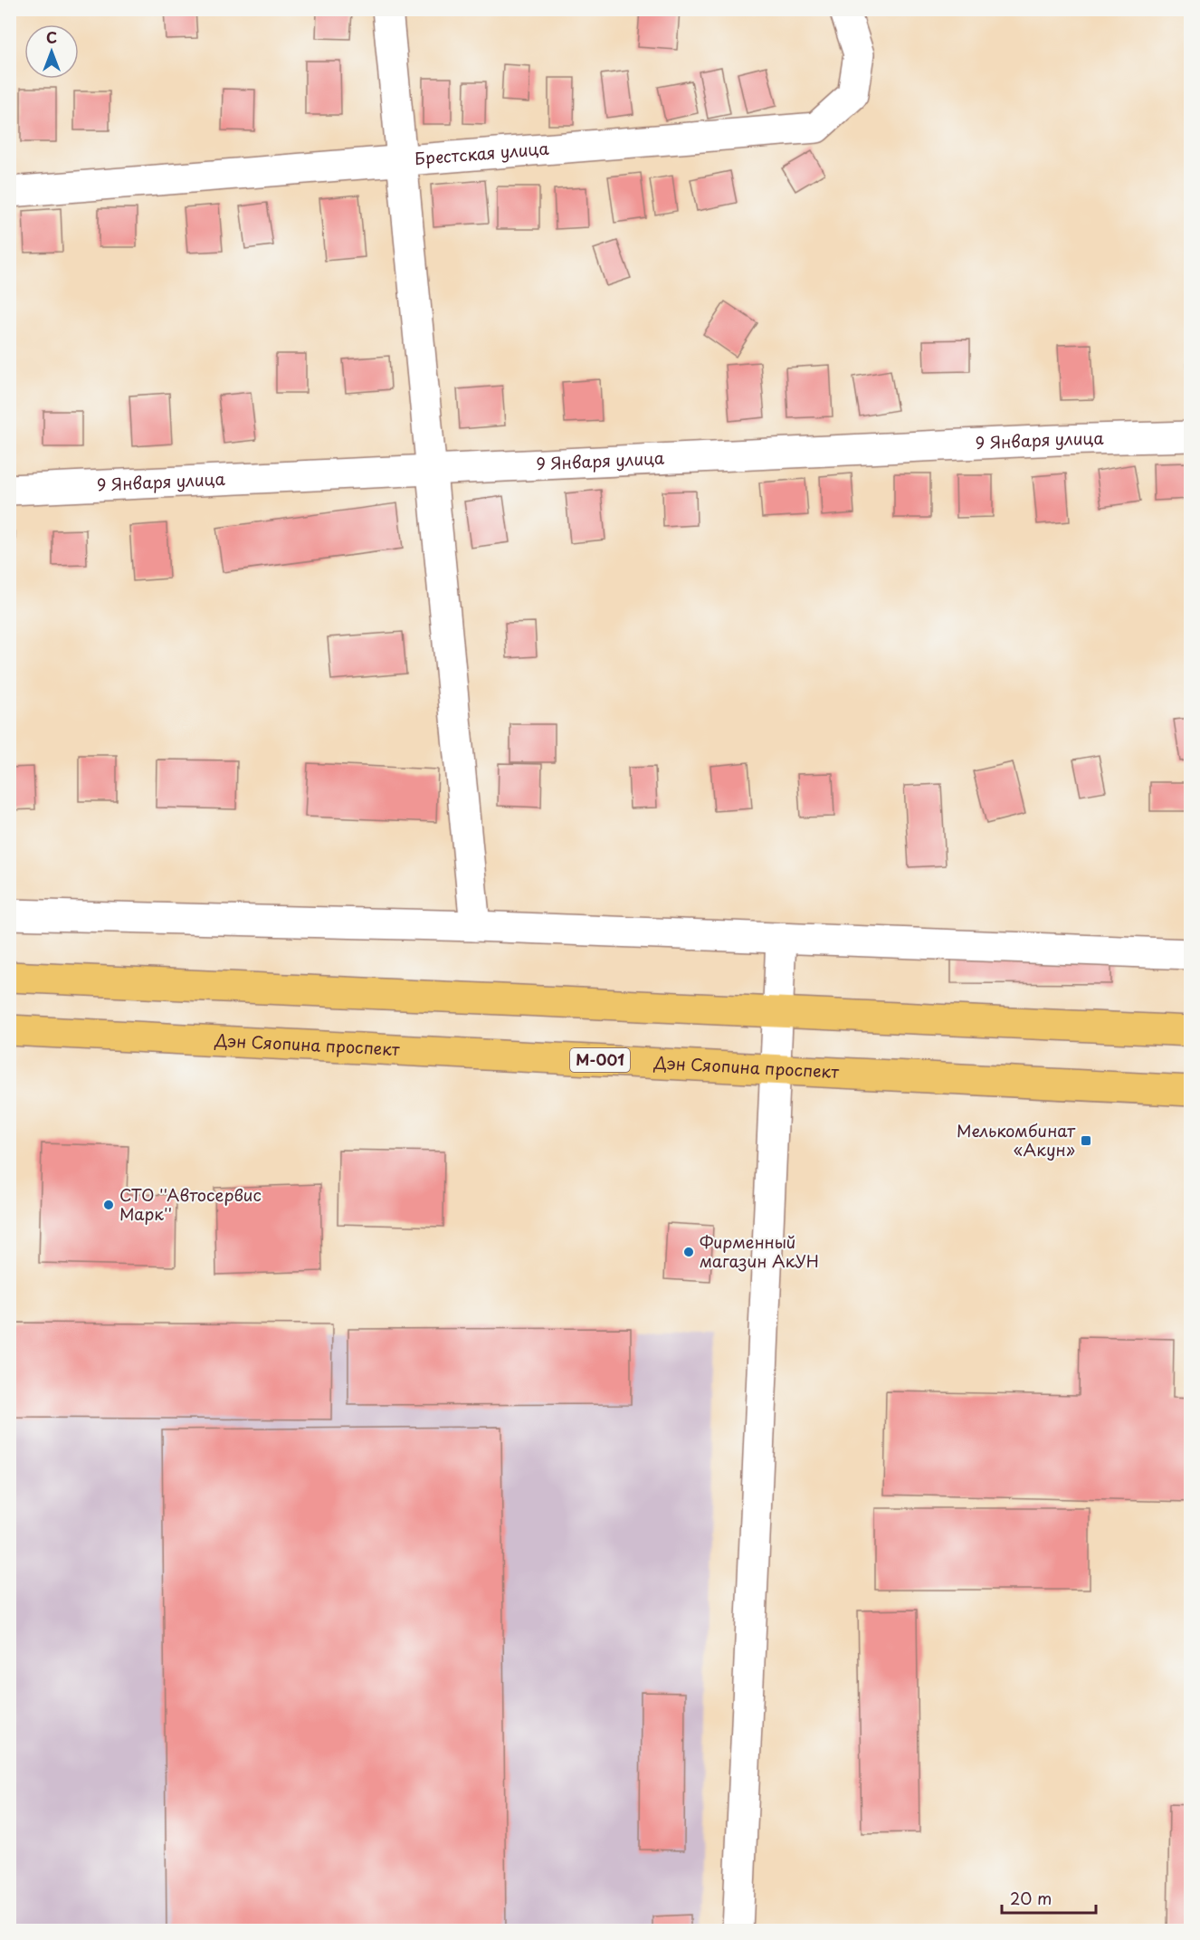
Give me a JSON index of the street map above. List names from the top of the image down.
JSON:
{
  "streets": {
    "main road": ["Дэн Сяопина проспект", "M-001"],
    "street": ["Брестская улица", "9 Января улица"]
  },
  "places": {
    "transit": ["Мелькомбинат «Акун»"],
    "other": ["СТО ''Автосервис Марк''", "Фирменный магазин АкУН"]
  },
  "scale_bar": "20 m",
  "north": "top"
}
